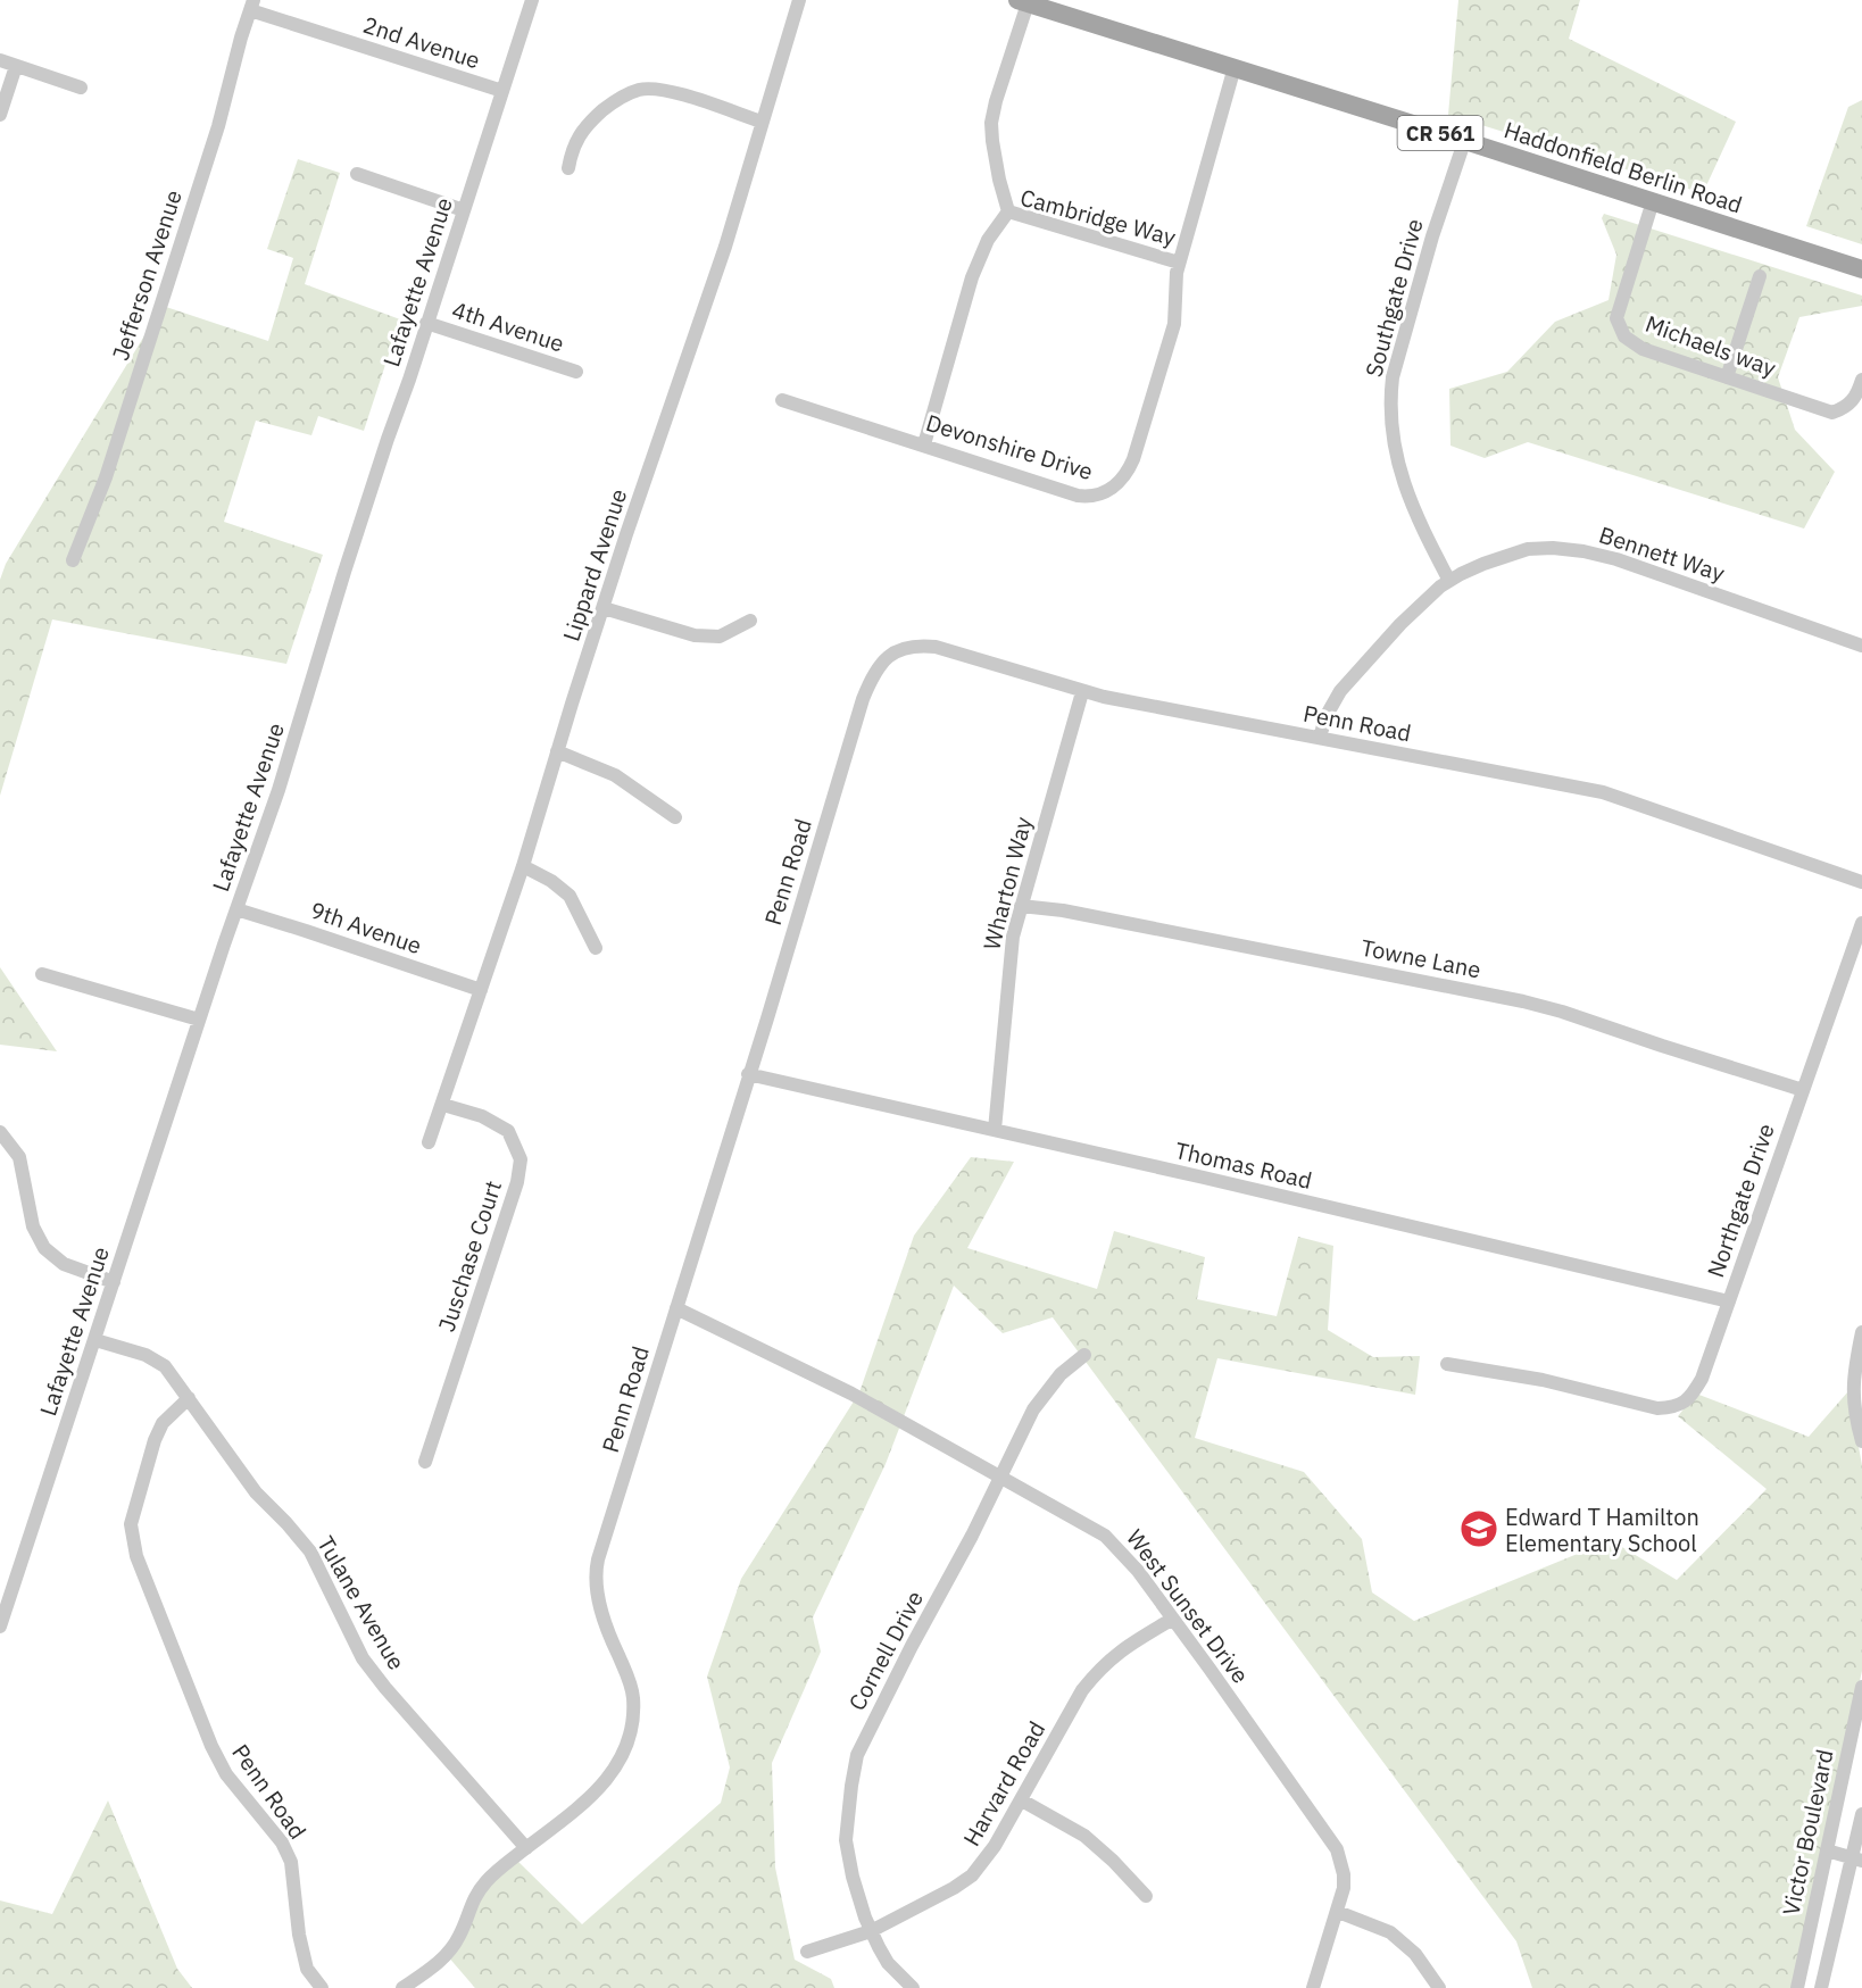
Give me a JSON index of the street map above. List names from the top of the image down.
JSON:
{
  "streets": {
    "main road": ["CR 561", "Haddonfield Berlin Road"],
    "street": [
      "2nd Avenue",
      "Cambridge Way",
      "Jefferson Avenue",
      "Lafayette Avenue",
      "Southgate Drive",
      "4th Avenue",
      "Michaels way",
      "Devonshire Drive",
      "Bennett Way",
      "Lippard Avenue",
      "Penn Road",
      "Wharton Way",
      "9th Avenue",
      "Towne Lane",
      "Thomas Road",
      "Northgate Drive",
      "Juschase Court",
      "Tulane Avenue",
      "West Sunset Drive",
      "Cornell Drive",
      "Harvard Road",
      "Victor Boulevard"
    ]
  },
  "crossings": [
    ["2nd Avenue", "Jefferson Avenue"],
    ["2nd Avenue", "Lafayette Avenue"],
    ["Haddonfield Berlin Road", "Southgate Drive"],
    ["Haddonfield Berlin Road", "Michaels way"],
    ["Haddonfield Berlin Road", "Devonshire Drive"],
    ["Cambridge Way", "Devonshire Drive"],
    ["Lafayette Avenue", "4th Avenue"],
    ["Lafayette Avenue", "9th Avenue"],
    ["Lafayette Avenue", "Tulane Avenue"],
    ["Southgate Drive", "Bennett Way"],
    ["Bennett Way", "Penn Road"],
    ["Lippard Avenue", "9th Avenue"],
    ["Lippard Avenue", "Juschase Court"],
    ["Penn Road", "Wharton Way"],
    ["Penn Road", "Thomas Road"],
    ["Penn Road", "Tulane Avenue"],
    ["Penn Road", "West Sunset Drive"],
    ["Wharton Way", "Towne Lane"],
    ["Wharton Way", "Thomas Road"],
    ["Towne Lane", "Northgate Drive"],
    ["Thomas Road", "Northgate Drive"],
    ["West Sunset Drive", "Cornell Drive"],
    ["West Sunset Drive", "Harvard Road"],
    ["Cornell Drive", "Harvard Road"]
  ],
  "places": {
    "school or university": ["Edward T Hamilton Elementary School"]
  }
}
